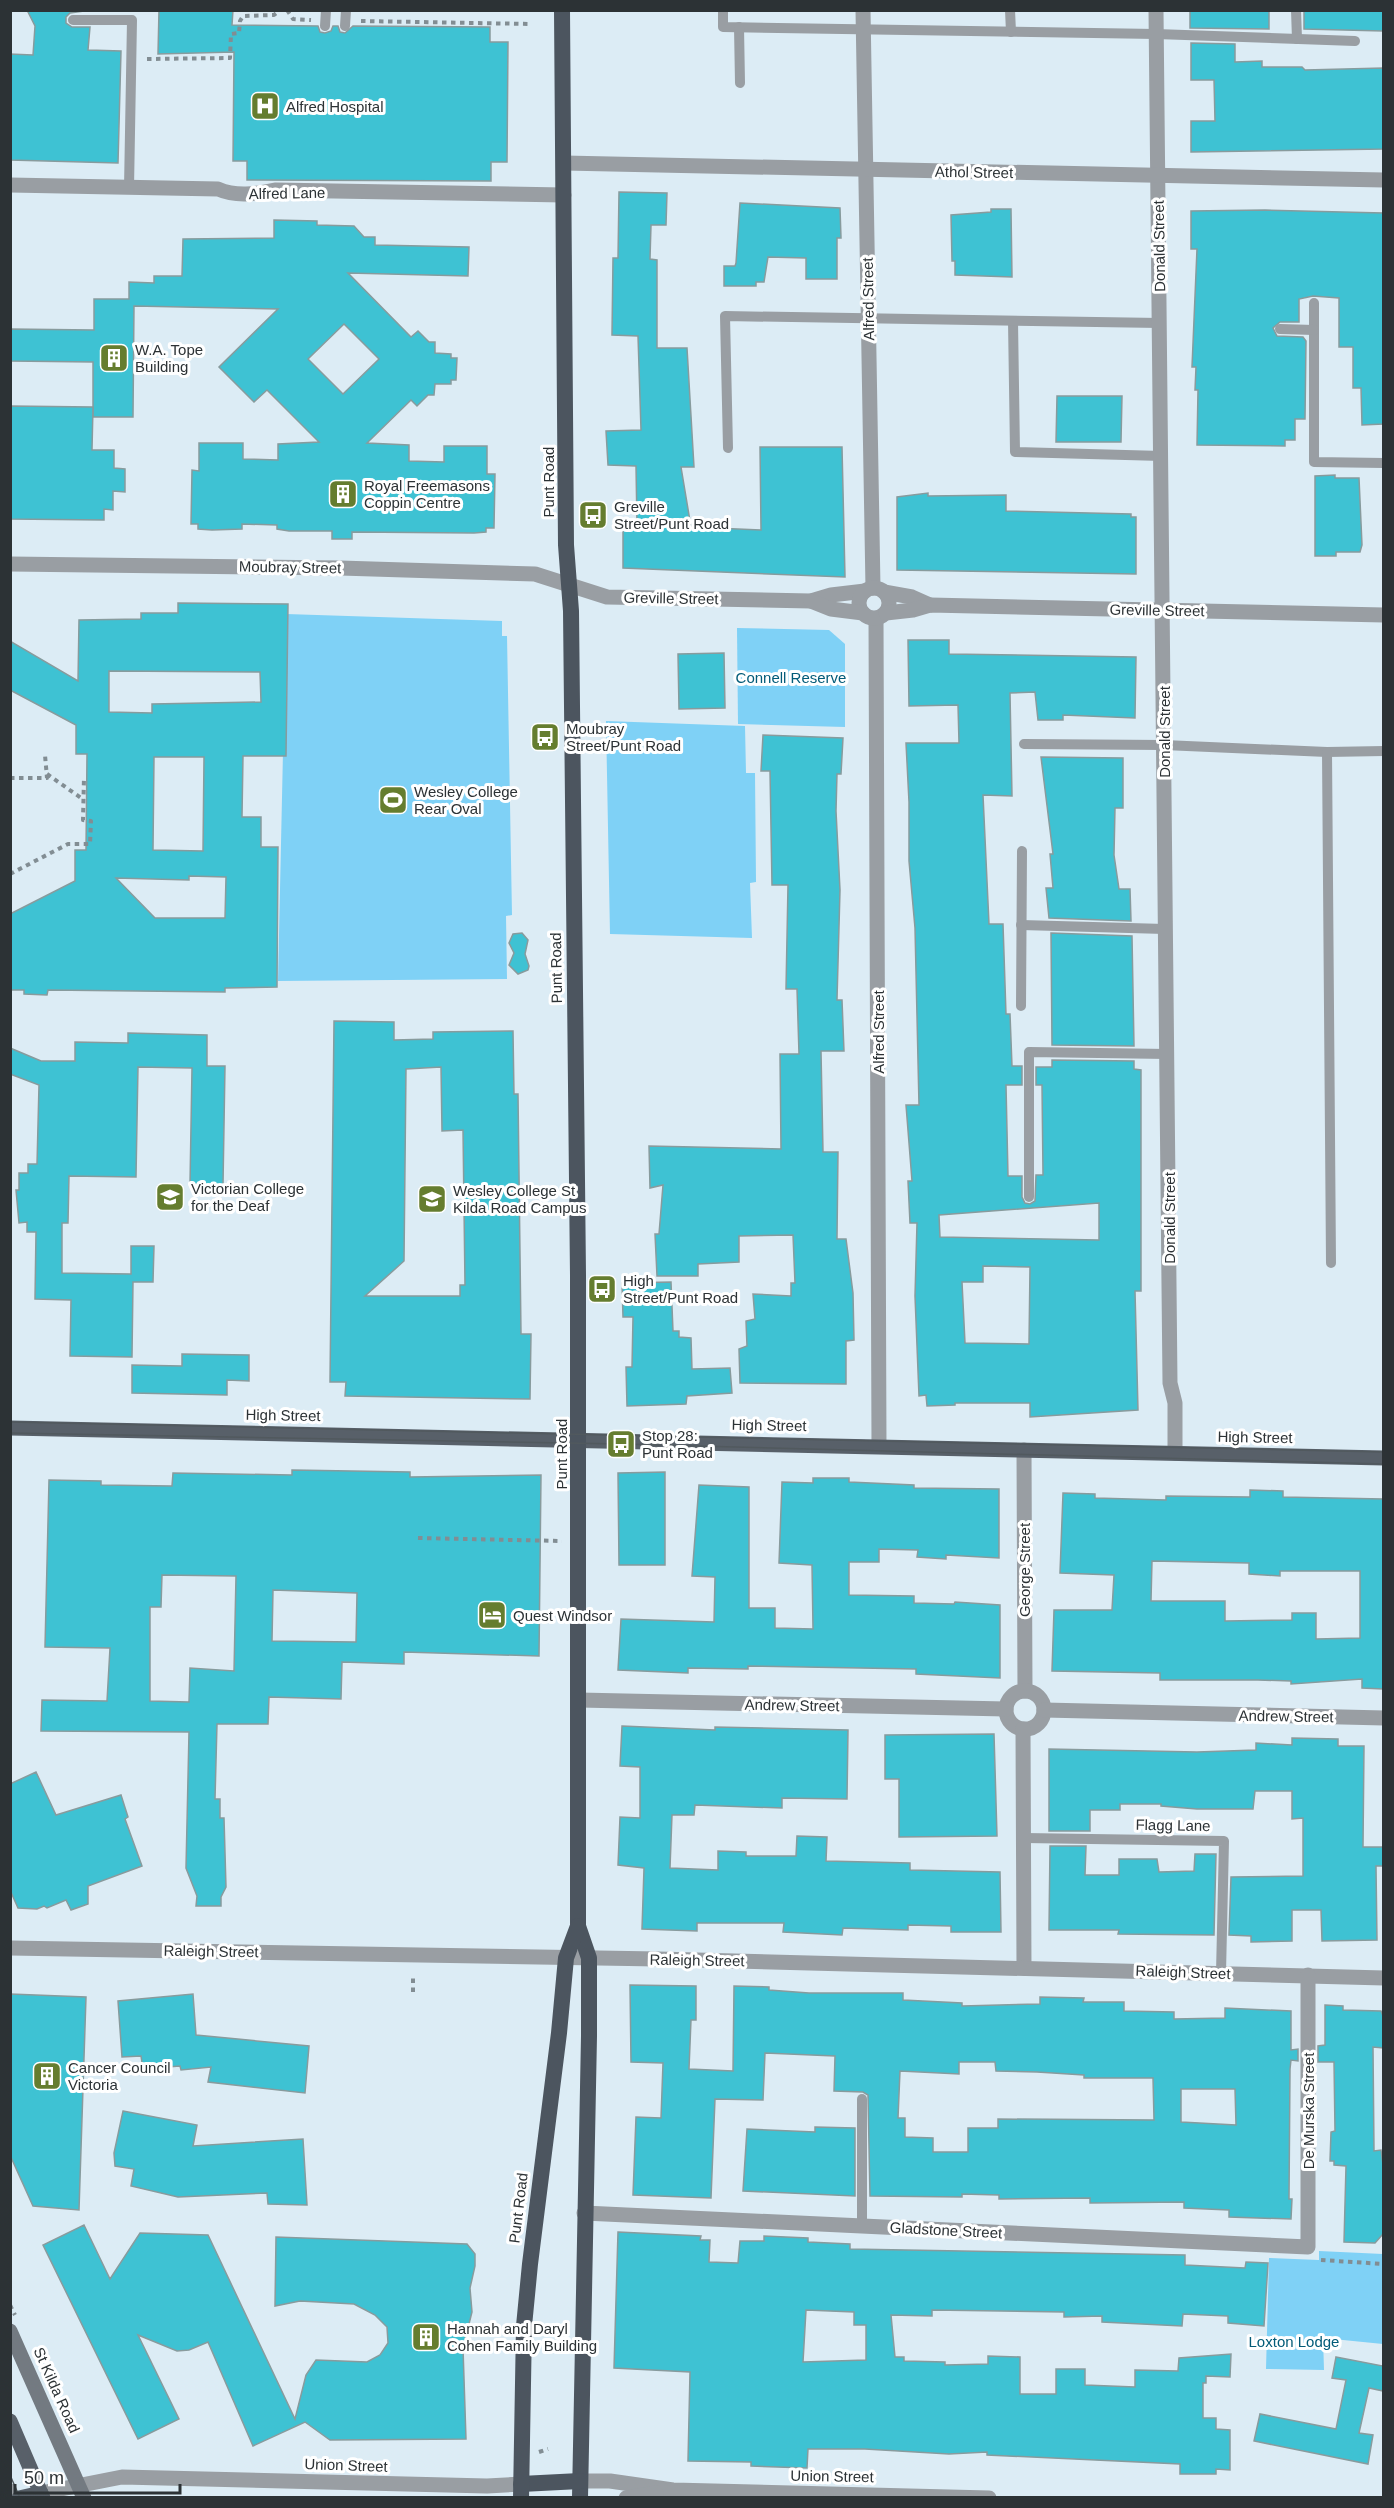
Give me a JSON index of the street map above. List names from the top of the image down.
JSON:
{
  "streets": {
    "highway": ["Punt Road", "Union Street"],
    "main road": ["High Street", "St Kilda Road"],
    "street": [
      "Athol Street",
      "Alfred Lane",
      "Donald Street",
      "Alfred Street",
      "Moubray Street",
      "Greville Street",
      "George Street",
      "Andrew Street",
      "Raleigh Street",
      "De Murska Street",
      "Gladstone Street"
    ],
    "lane": ["Flagg Lane"]
  },
  "crossings": [
    ["Athol Street", "Donald Street"],
    ["Athol Street", "Alfred Street"],
    ["Athol Street", "Punt Road"],
    ["Alfred Lane", "Punt Road"],
    ["Donald Street", "Greville Street"],
    ["Donald Street", "High Street"],
    ["Alfred Street", "Greville Street"],
    ["Alfred Street", "High Street"],
    ["Punt Road", "Moubray Street"],
    ["Punt Road", "Greville Street"],
    ["Punt Road", "High Street"],
    ["Punt Road", "Andrew Street"],
    ["Punt Road", "Raleigh Street"],
    ["Punt Road", "Gladstone Street"],
    ["Punt Road", "Union Street"],
    ["Moubray Street", "Greville Street"],
    ["High Street", "George Street"],
    ["George Street", "Andrew Street"],
    ["Flagg Lane", "Raleigh Street"],
    ["Raleigh Street", "De Murska Street"],
    ["De Murska Street", "Gladstone Street"],
    ["St Kilda Road", "Union Street"]
  ],
  "parks": ["Connell Reserve", "Loxton Lodge"],
  "places": {
    "hospital": ["Alfred Hospital"],
    "building": [
      "W.A. Tope Building",
      "Royal Freemasons Coppin Centre",
      "Cancer Council Victoria",
      "Hannah and Daryl Cohen Family Building"
    ],
    "bus stop": [
      "Greville Street/Punt Road",
      "Moubray Street/Punt Road",
      "High Street/Punt Road",
      "Stop 28: Punt Road"
    ],
    "sports": ["Wesley College Rear Oval"],
    "school or university": ["Victorian College for the Deaf", "Wesley College St Kilda Road Campus"],
    "hotel": ["Quest Windsor"]
  },
  "scale_bar": "50 m"
}
